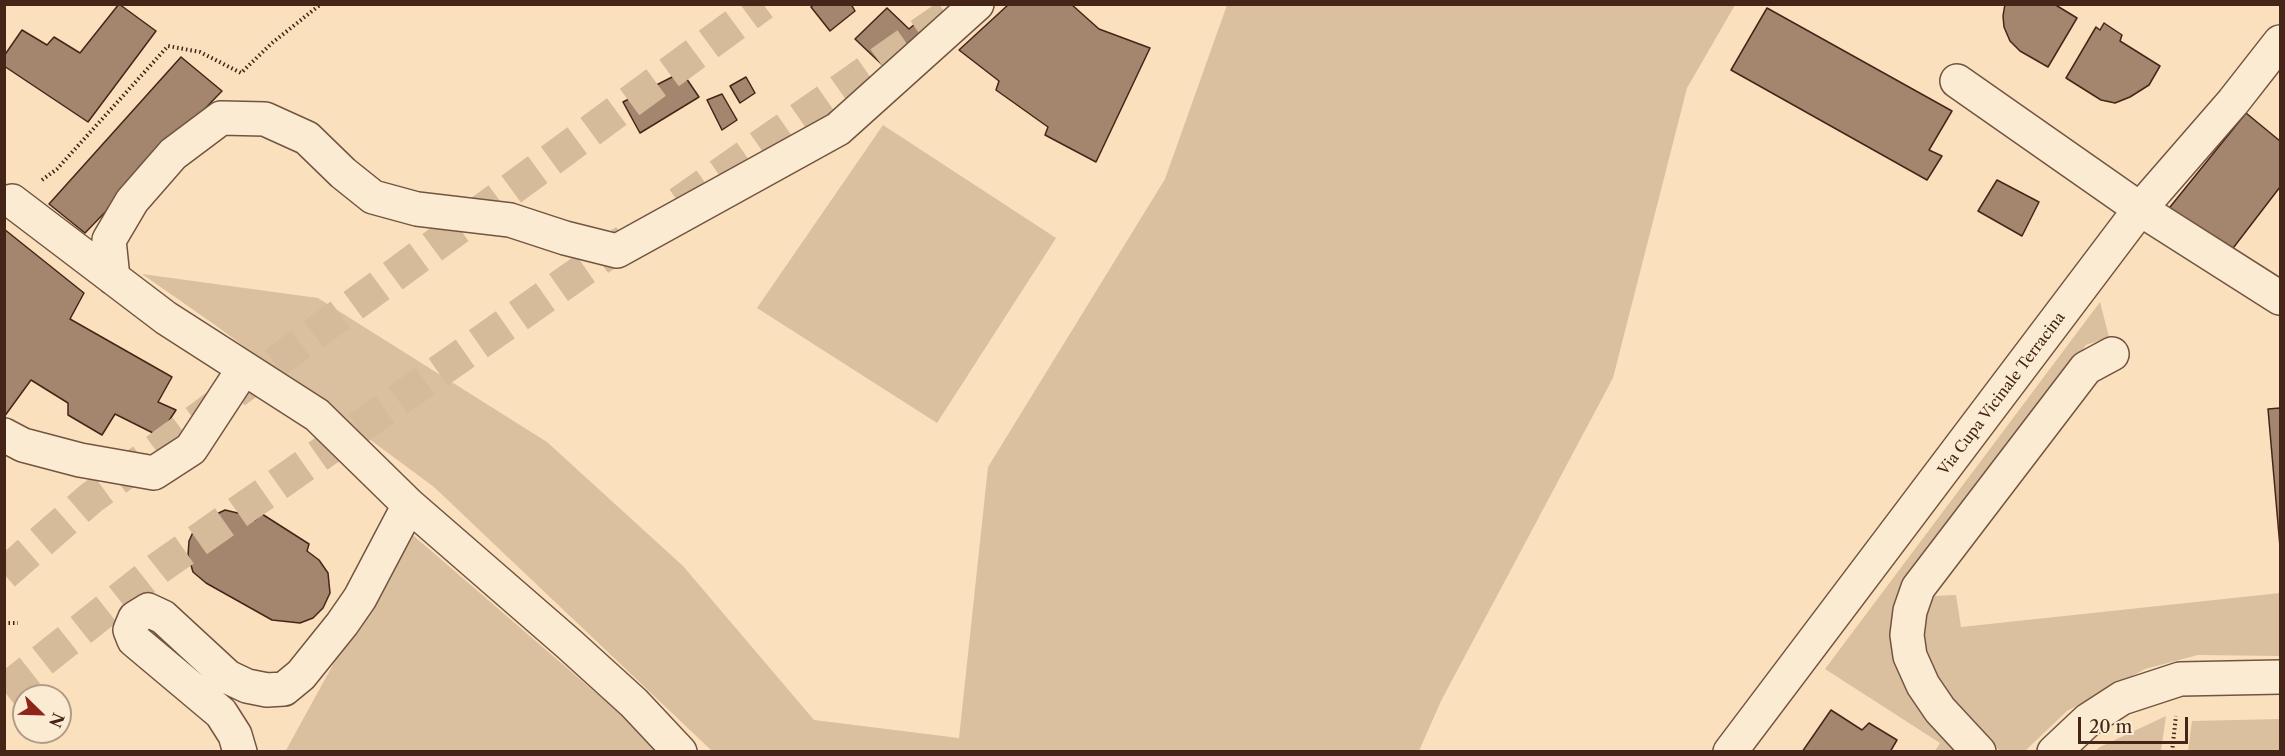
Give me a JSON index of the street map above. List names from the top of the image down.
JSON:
{
  "streets": {
    "street": ["Via Cupa Vicinale Terracina"]
  },
  "scale_bar": "20 m",
  "north": "bottom right"
}
